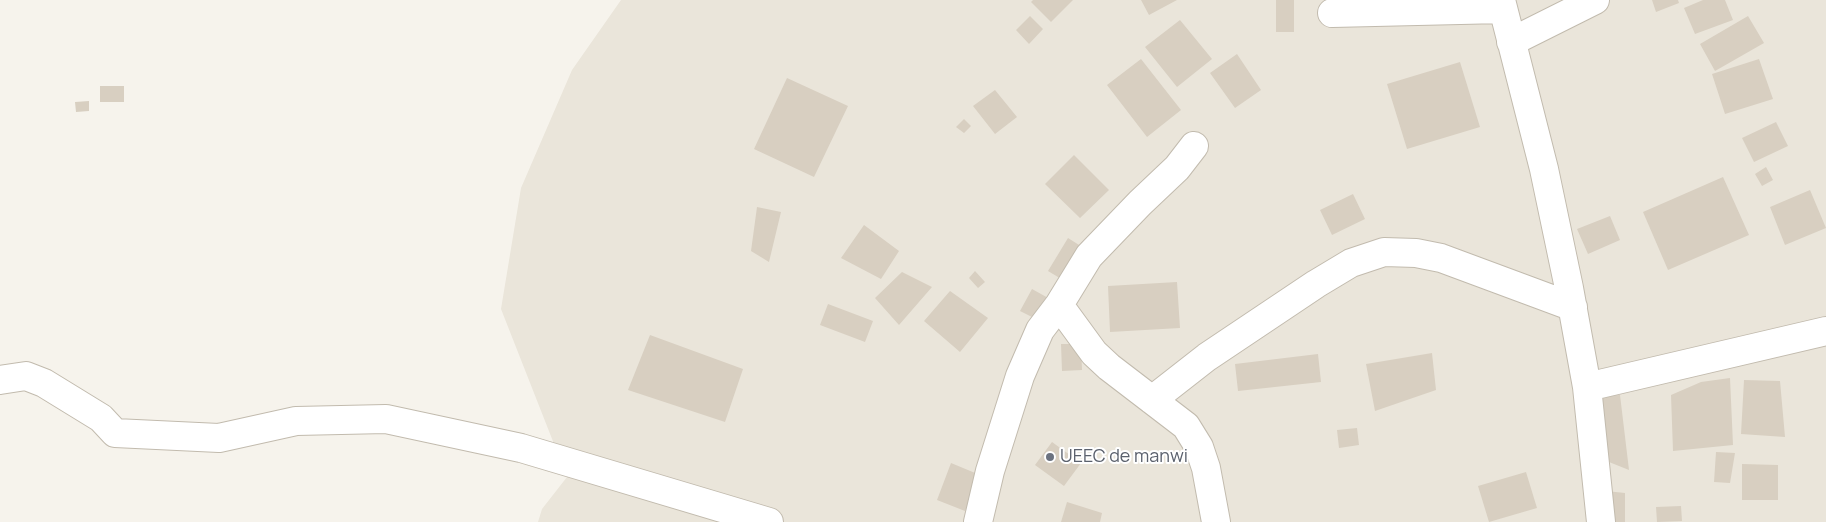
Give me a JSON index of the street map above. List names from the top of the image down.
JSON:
{
  "places": ["UEEC de manwi"]
}
